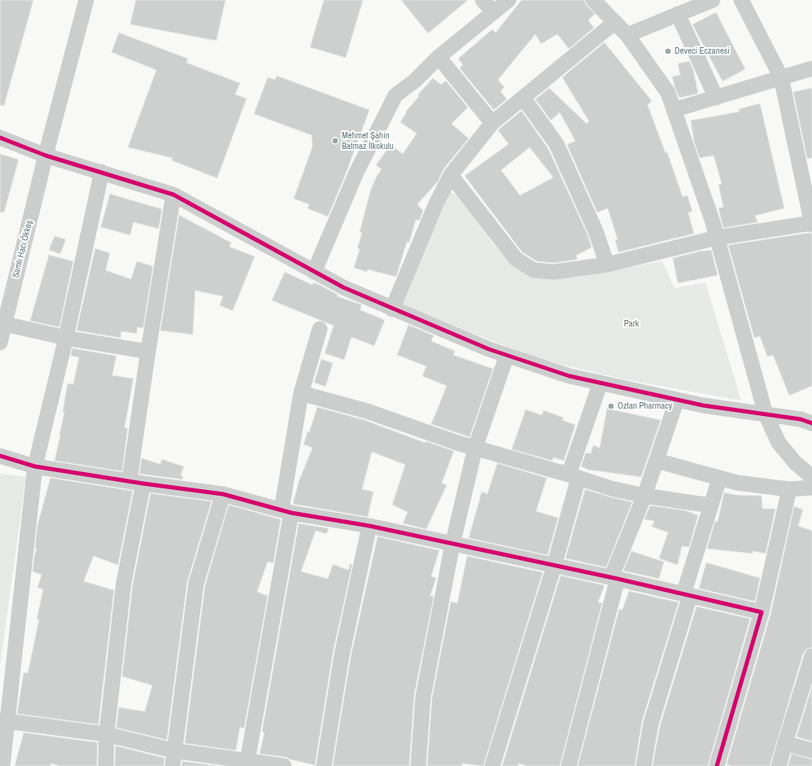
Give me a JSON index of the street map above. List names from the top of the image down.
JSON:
{
  "streets": {
    "street": ["Samlı Hacı Ökkeş"]
  },
  "parks": ["Park"],
  "places": ["Deveci Eczanesi", "Mehmet Şahin Batmaz İlkokulu", "Oztan Pharmacy"]
}
